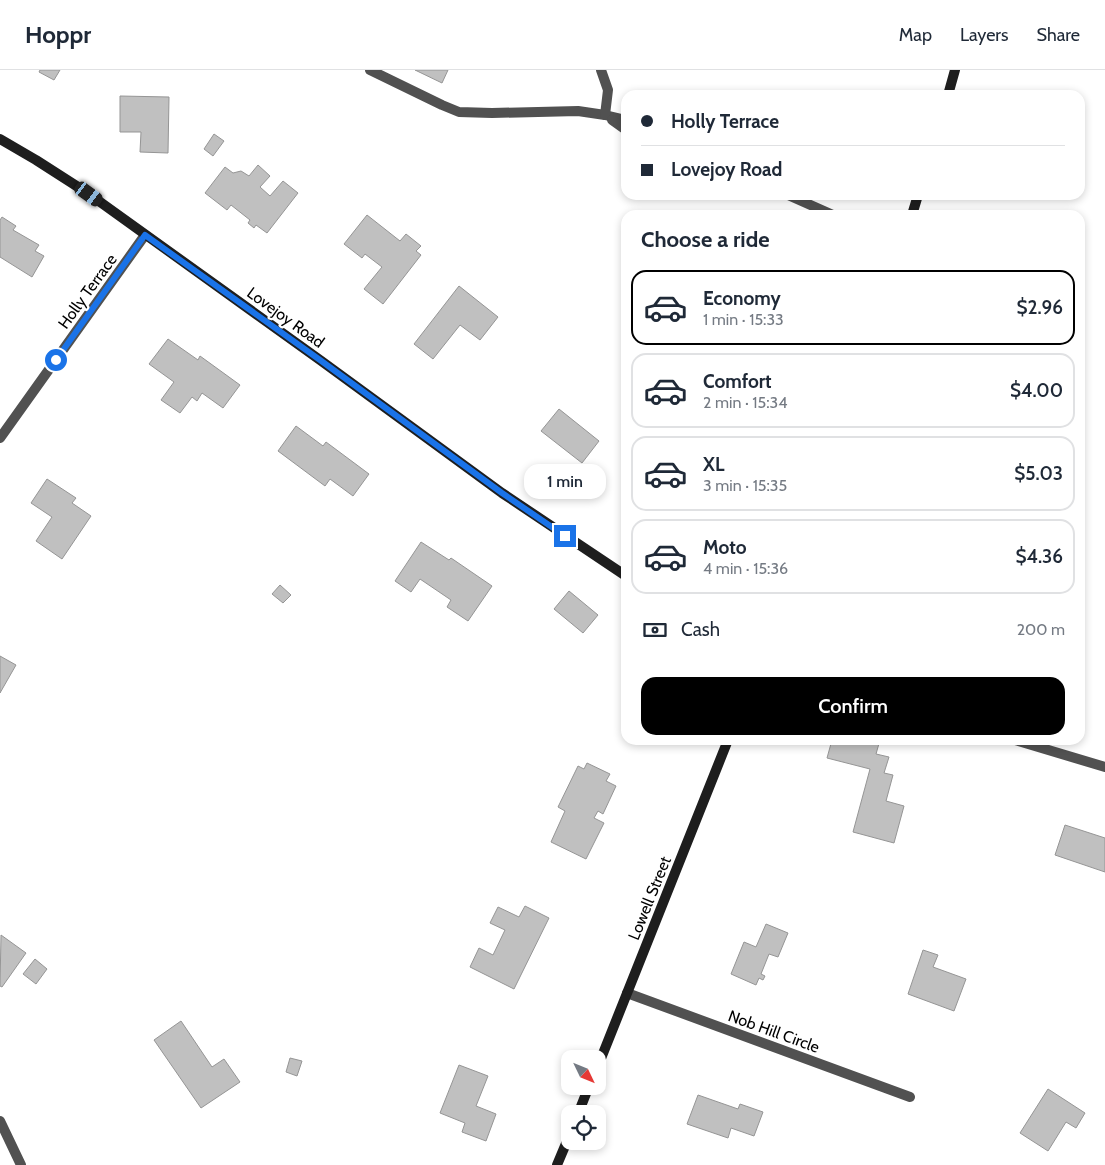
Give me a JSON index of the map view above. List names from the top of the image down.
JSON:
{
  "streets": {
    "main road": ["Lovejoy Road", "Lowell Street"],
    "street": ["Holly Terrace", "Nob Hill Circle"]
  },
  "crossings": [
    ["Holly Terrace", "Lovejoy Road"],
    ["Lowell Street", "Nob Hill Circle"]
  ],
  "north": "bottom right",
  "page": {
    "header": "Hoppr",
    "nav": ["Map", "Layers", "Share"],
    "banner": ["Holly Terrace", "Lovejoy Road"],
    "heading": "Choose a ride",
    "list": [
      {
        "name": "Economy",
        "note": "1 min · 15:33",
        "value": "$2.96"
      },
      {
        "name": "Comfort",
        "note": "2 min · 15:34",
        "value": "$4.00"
      },
      {
        "name": "XL",
        "note": "3 min · 15:35",
        "value": "$5.03"
      },
      {
        "name": "Moto",
        "note": "4 min · 15:36",
        "value": "$4.36"
      }
    ],
    "bubble": "1 min",
    "pay": ["Cash", "200 m"],
    "buttons": "Confirm"
  }
}
